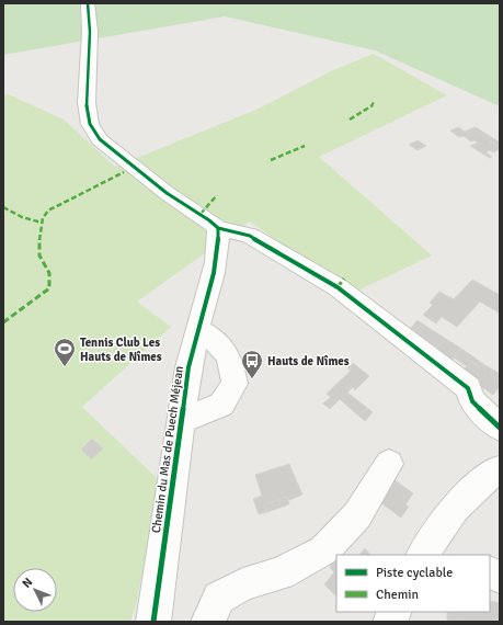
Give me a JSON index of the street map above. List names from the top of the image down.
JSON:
{
  "streets": {
    "street": ["Chemin du Mas de Puech Méjean"]
  },
  "places": {
    "sports": ["Tennis Club Les Hauts de Nîmes"],
    "bus stop": ["Hauts de Nîmes"]
  },
  "legend": ["Piste cyclable", "Chemin"],
  "north": "top left"
}
